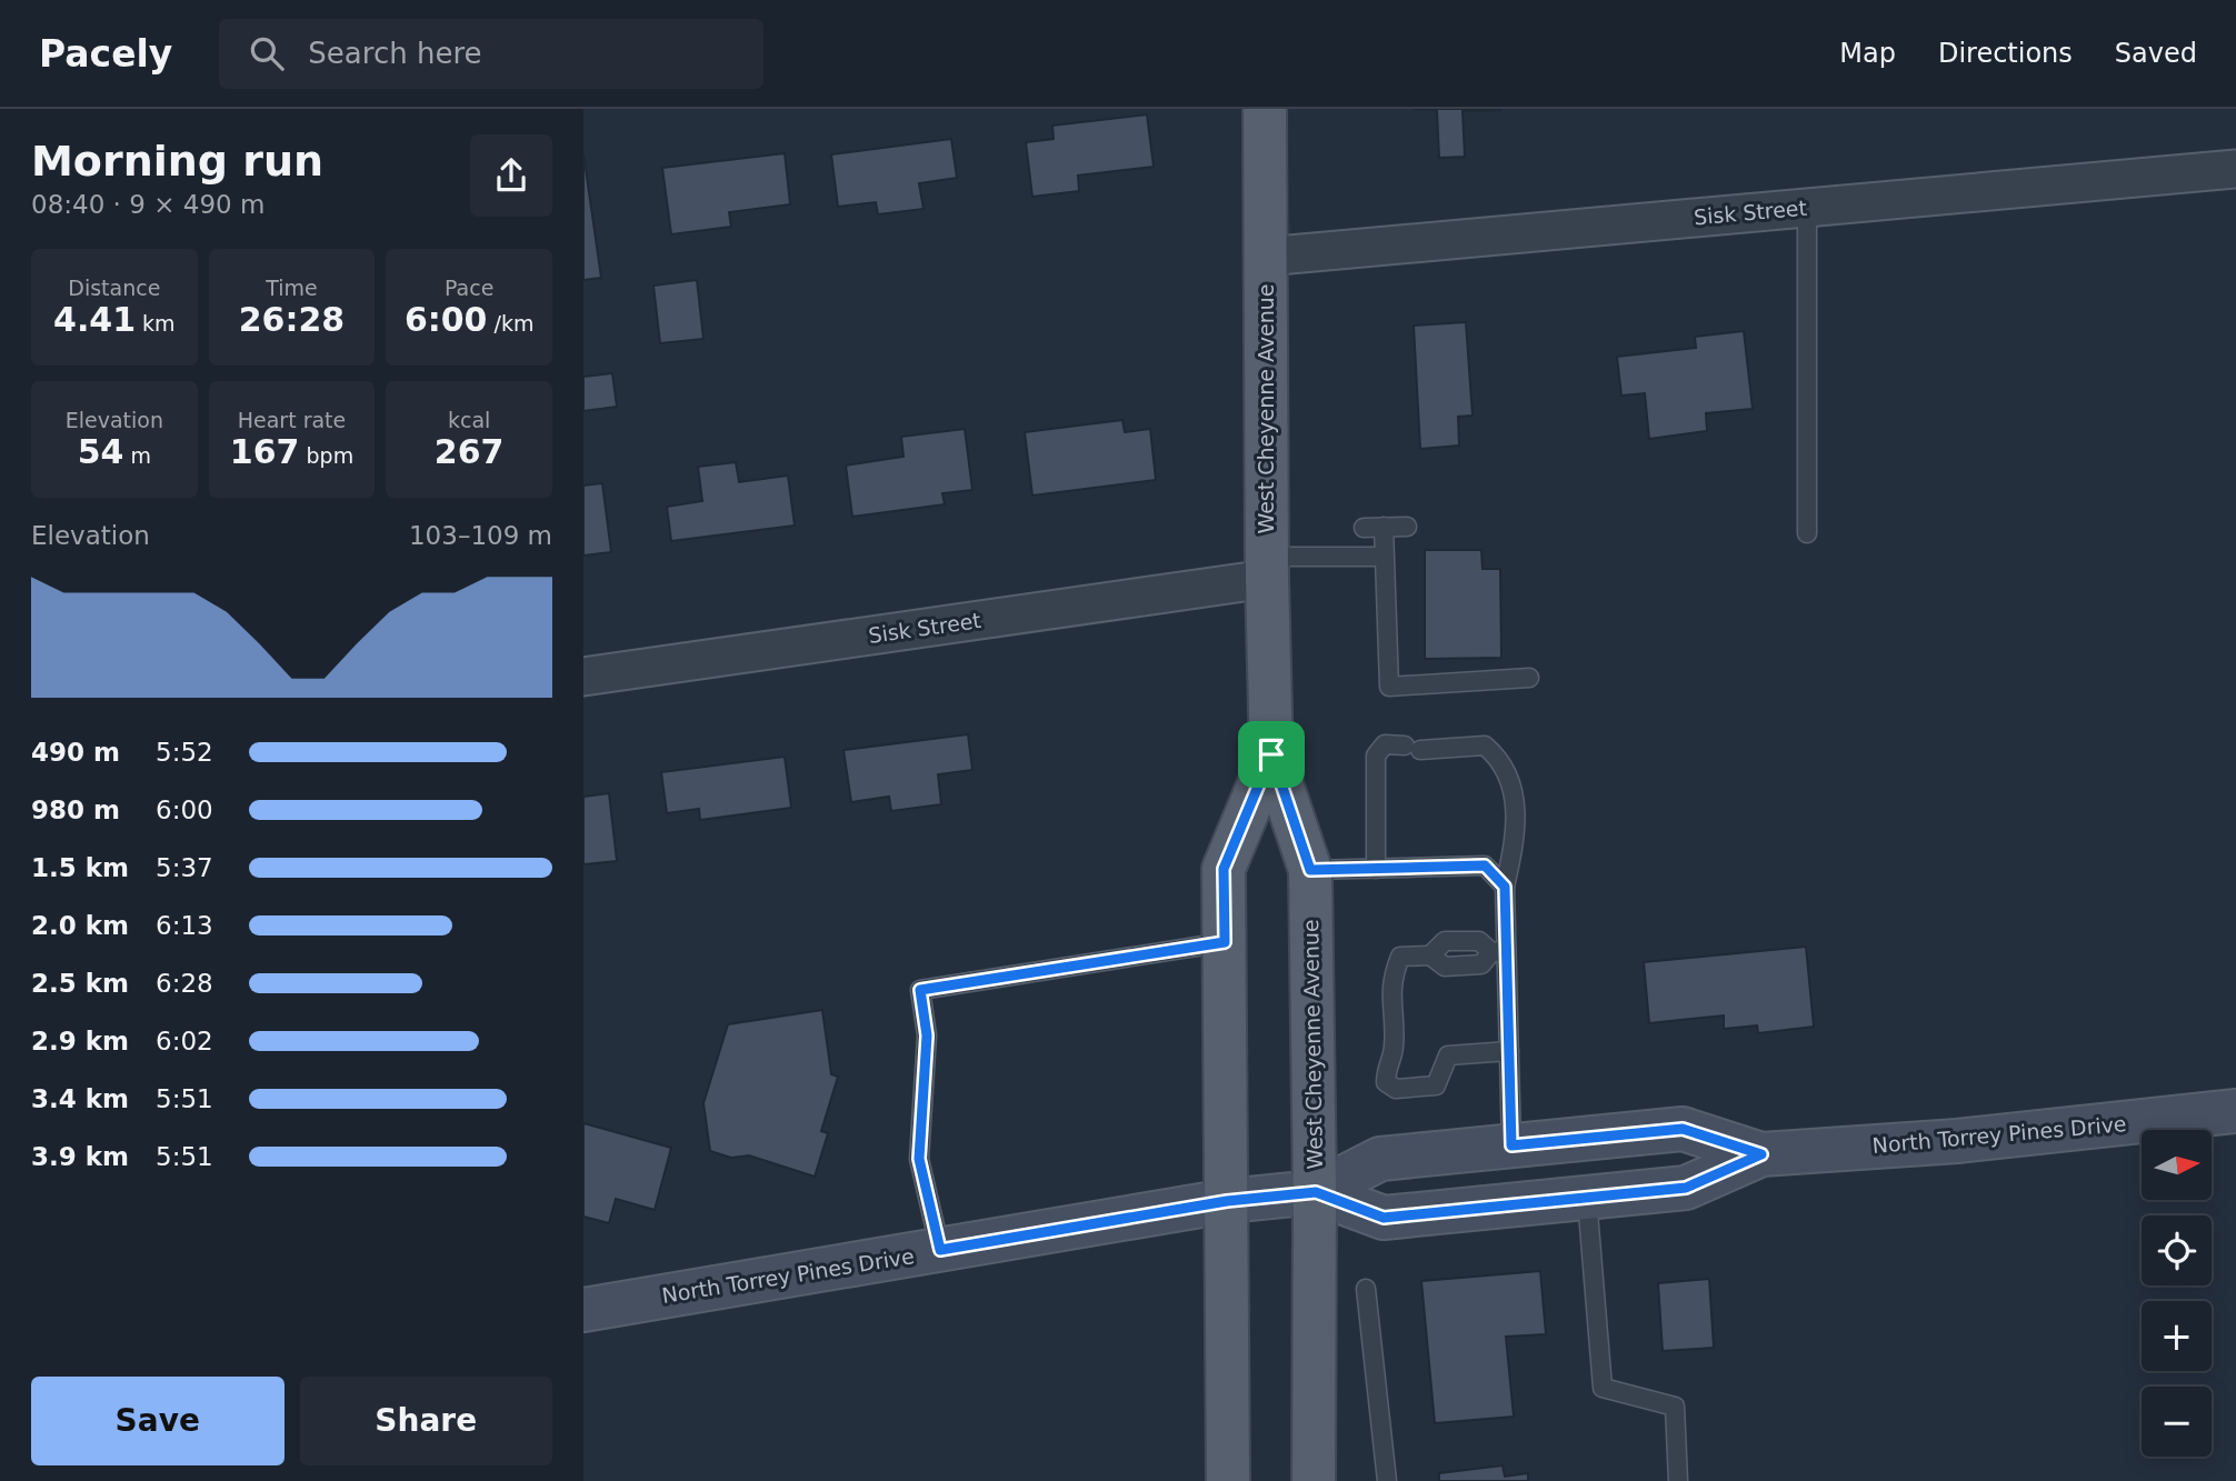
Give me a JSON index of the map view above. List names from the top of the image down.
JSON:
{
  "streets": {
    "main road": ["West Cheyenne Avenue", "North Torrey Pines Drive"],
    "street": ["Sisk Street"]
  },
  "crossings": [
    ["Sisk Street", "West Cheyenne Avenue"],
    ["West Cheyenne Avenue", "North Torrey Pines Drive"]
  ],
  "north": "right",
  "page": {
    "header": "Pacely",
    "search": "Search here",
    "nav": ["Map", "Directions", "Saved"],
    "heading": ["Morning run", "08:40 · 9 × 490 m"],
    "stats": [
      ["Distance", "4.41 km"],
      ["Time", "26:28"],
      ["Pace", "6:00 /km"],
      ["Elevation", "54 m"],
      ["Heart rate", "167 bpm"],
      ["kcal", "267"]
    ],
    "chart": ["Elevation", "103–109 m"],
    "list": [
      {
        "name": "490 m",
        "note": "5:52"
      },
      {
        "name": "980 m",
        "note": "6:00"
      },
      {
        "name": "1.5 km",
        "note": "5:37"
      },
      {
        "name": "2.0 km",
        "note": "6:13"
      },
      {
        "name": "2.5 km",
        "note": "6:28"
      },
      {
        "name": "2.9 km",
        "note": "6:02"
      },
      {
        "name": "3.4 km",
        "note": "5:51"
      },
      {
        "name": "3.9 km",
        "note": "5:51"
      }
    ],
    "map_buttons": ["+", "−"],
    "buttons": ["Save", "Share"]
  }
}
